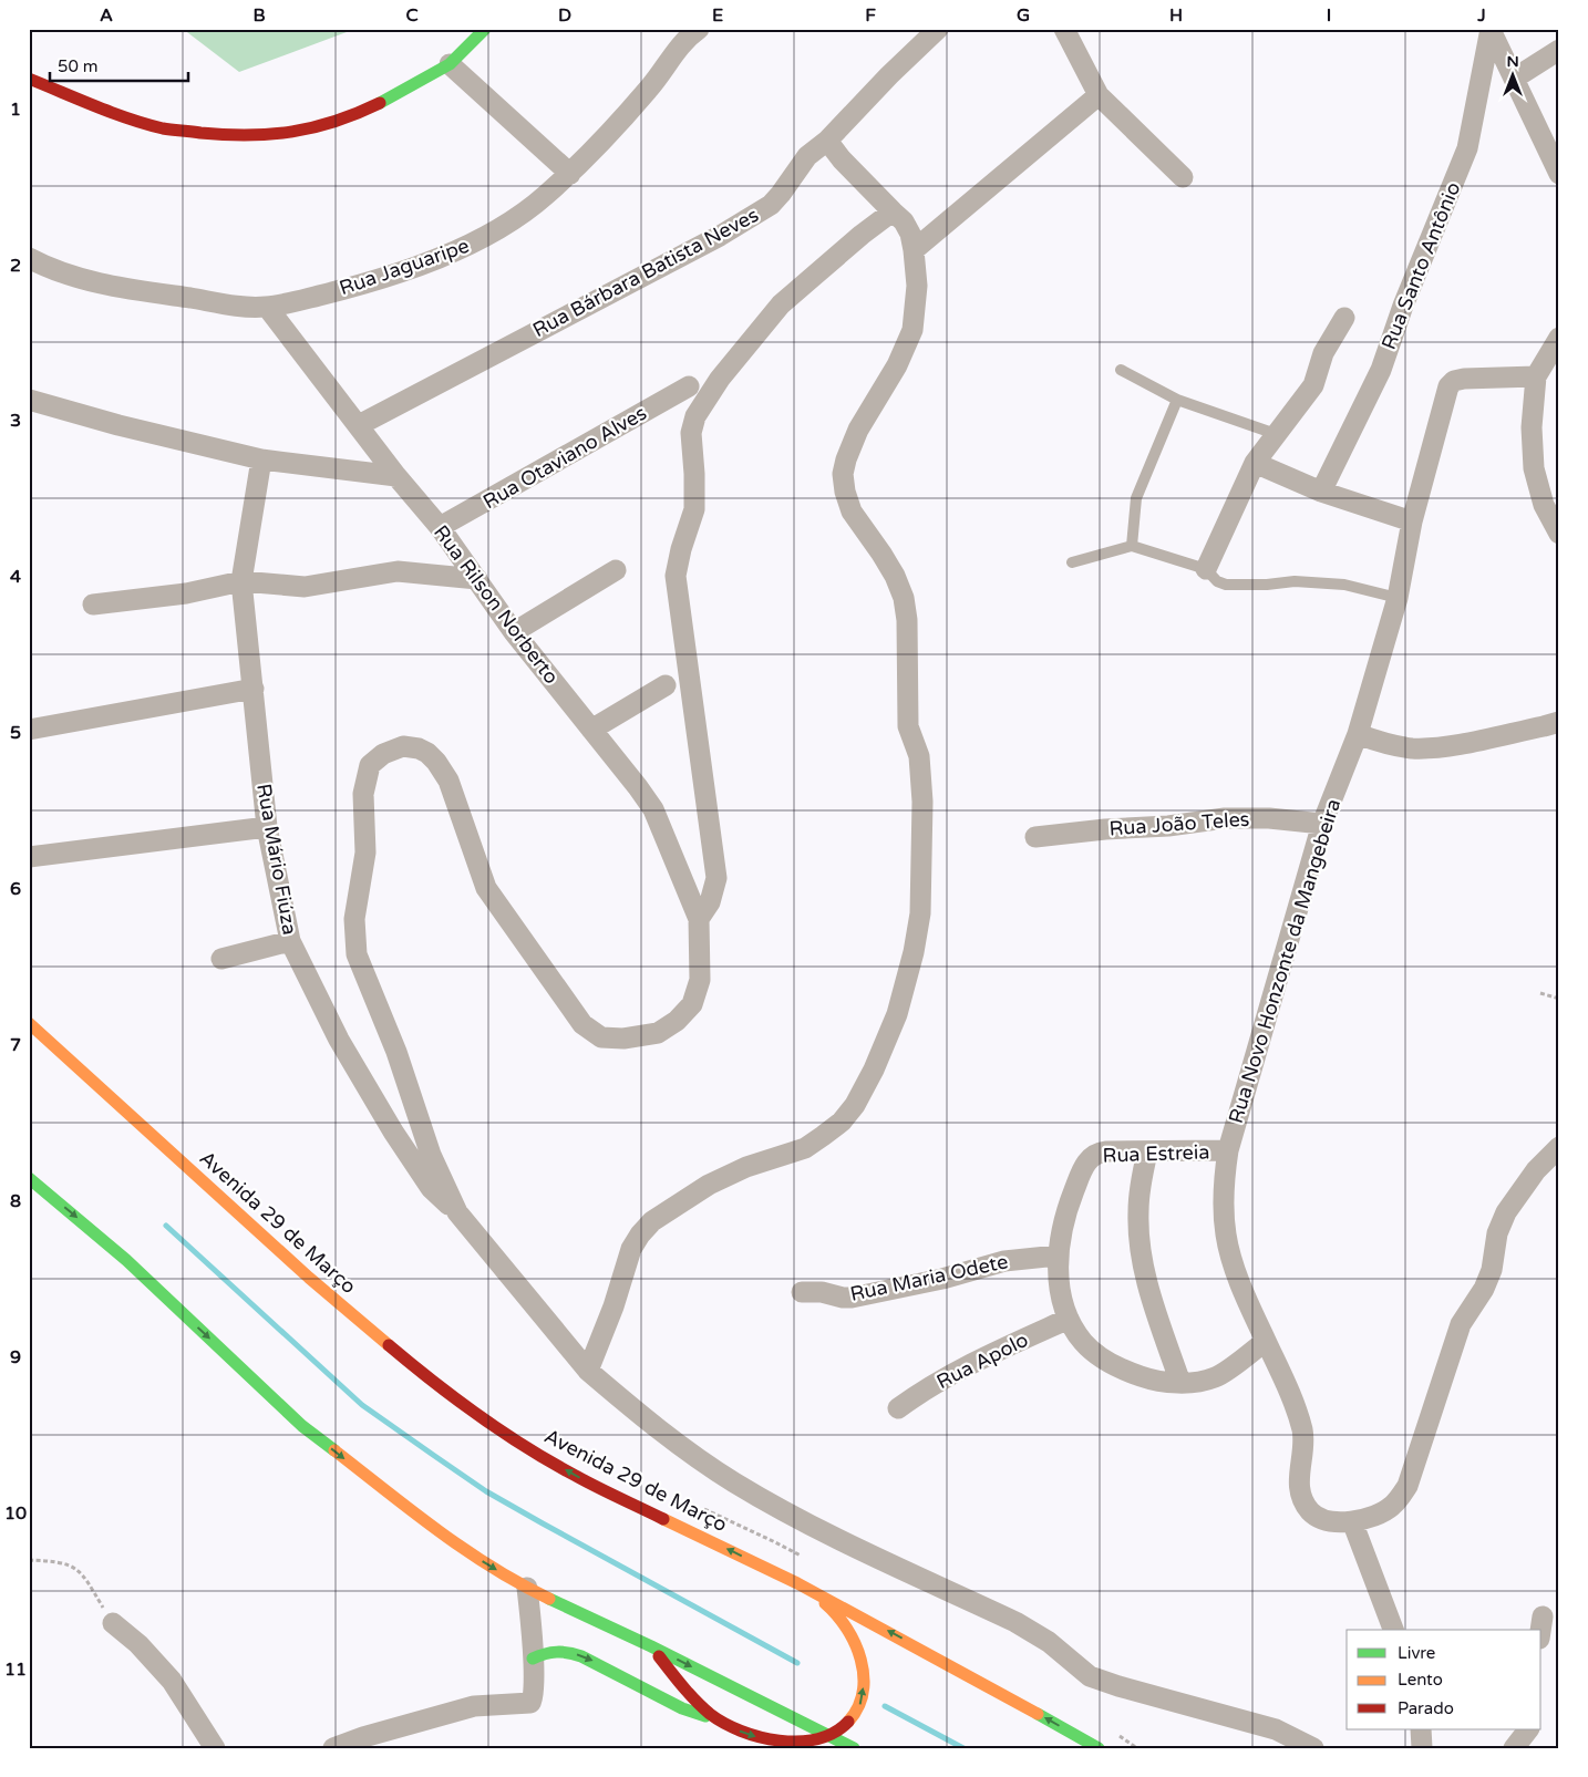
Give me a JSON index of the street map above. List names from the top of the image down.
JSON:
{
  "streets": {
    "main road": ["Avenida 29 de Março"],
    "street": [
      "Rua Santo Antônio",
      "Rua Jaguaripe",
      "Rua Bárbara Batista Neves",
      "Rua Otaviano Alves",
      "Rua Rilson Norberto",
      "Rua João Teles",
      "Rua Mário Fiúza",
      "Rua Novo Honzonte da Mangebeira",
      "Rua Estreia",
      "Rua Maria Odete",
      "Rua Apolo"
    ]
  },
  "crossings": [
    ["Rua Jaguaripe", "Rua Rilson Norberto"],
    ["Rua Bárbara Batista Neves", "Rua Rilson Norberto"],
    ["Rua Otaviano Alves", "Rua Rilson Norberto"],
    ["Rua João Teles", "Rua Novo Honzonte da Mangebeira"],
    ["Rua Novo Honzonte da Mangebeira", "Rua Estreia"],
    ["Rua Estreia", "Rua Maria Odete"],
    ["Rua Estreia", "Rua Apolo"]
  ],
  "one_way": ["Avenida 29 de Março"],
  "legend": ["Livre", "Lento", "Parado"],
  "scale_bar": "50 m",
  "north": "top",
  "grid": {
    "columns": [
      "A",
      "B",
      "C",
      "D",
      "E",
      "F",
      "G",
      "H",
      "I",
      "J"
    ],
    "rows": [
      "1",
      "2",
      "3",
      "4",
      "5",
      "6",
      "7",
      "8",
      "9",
      "10",
      "11"
    ]
  }
}
